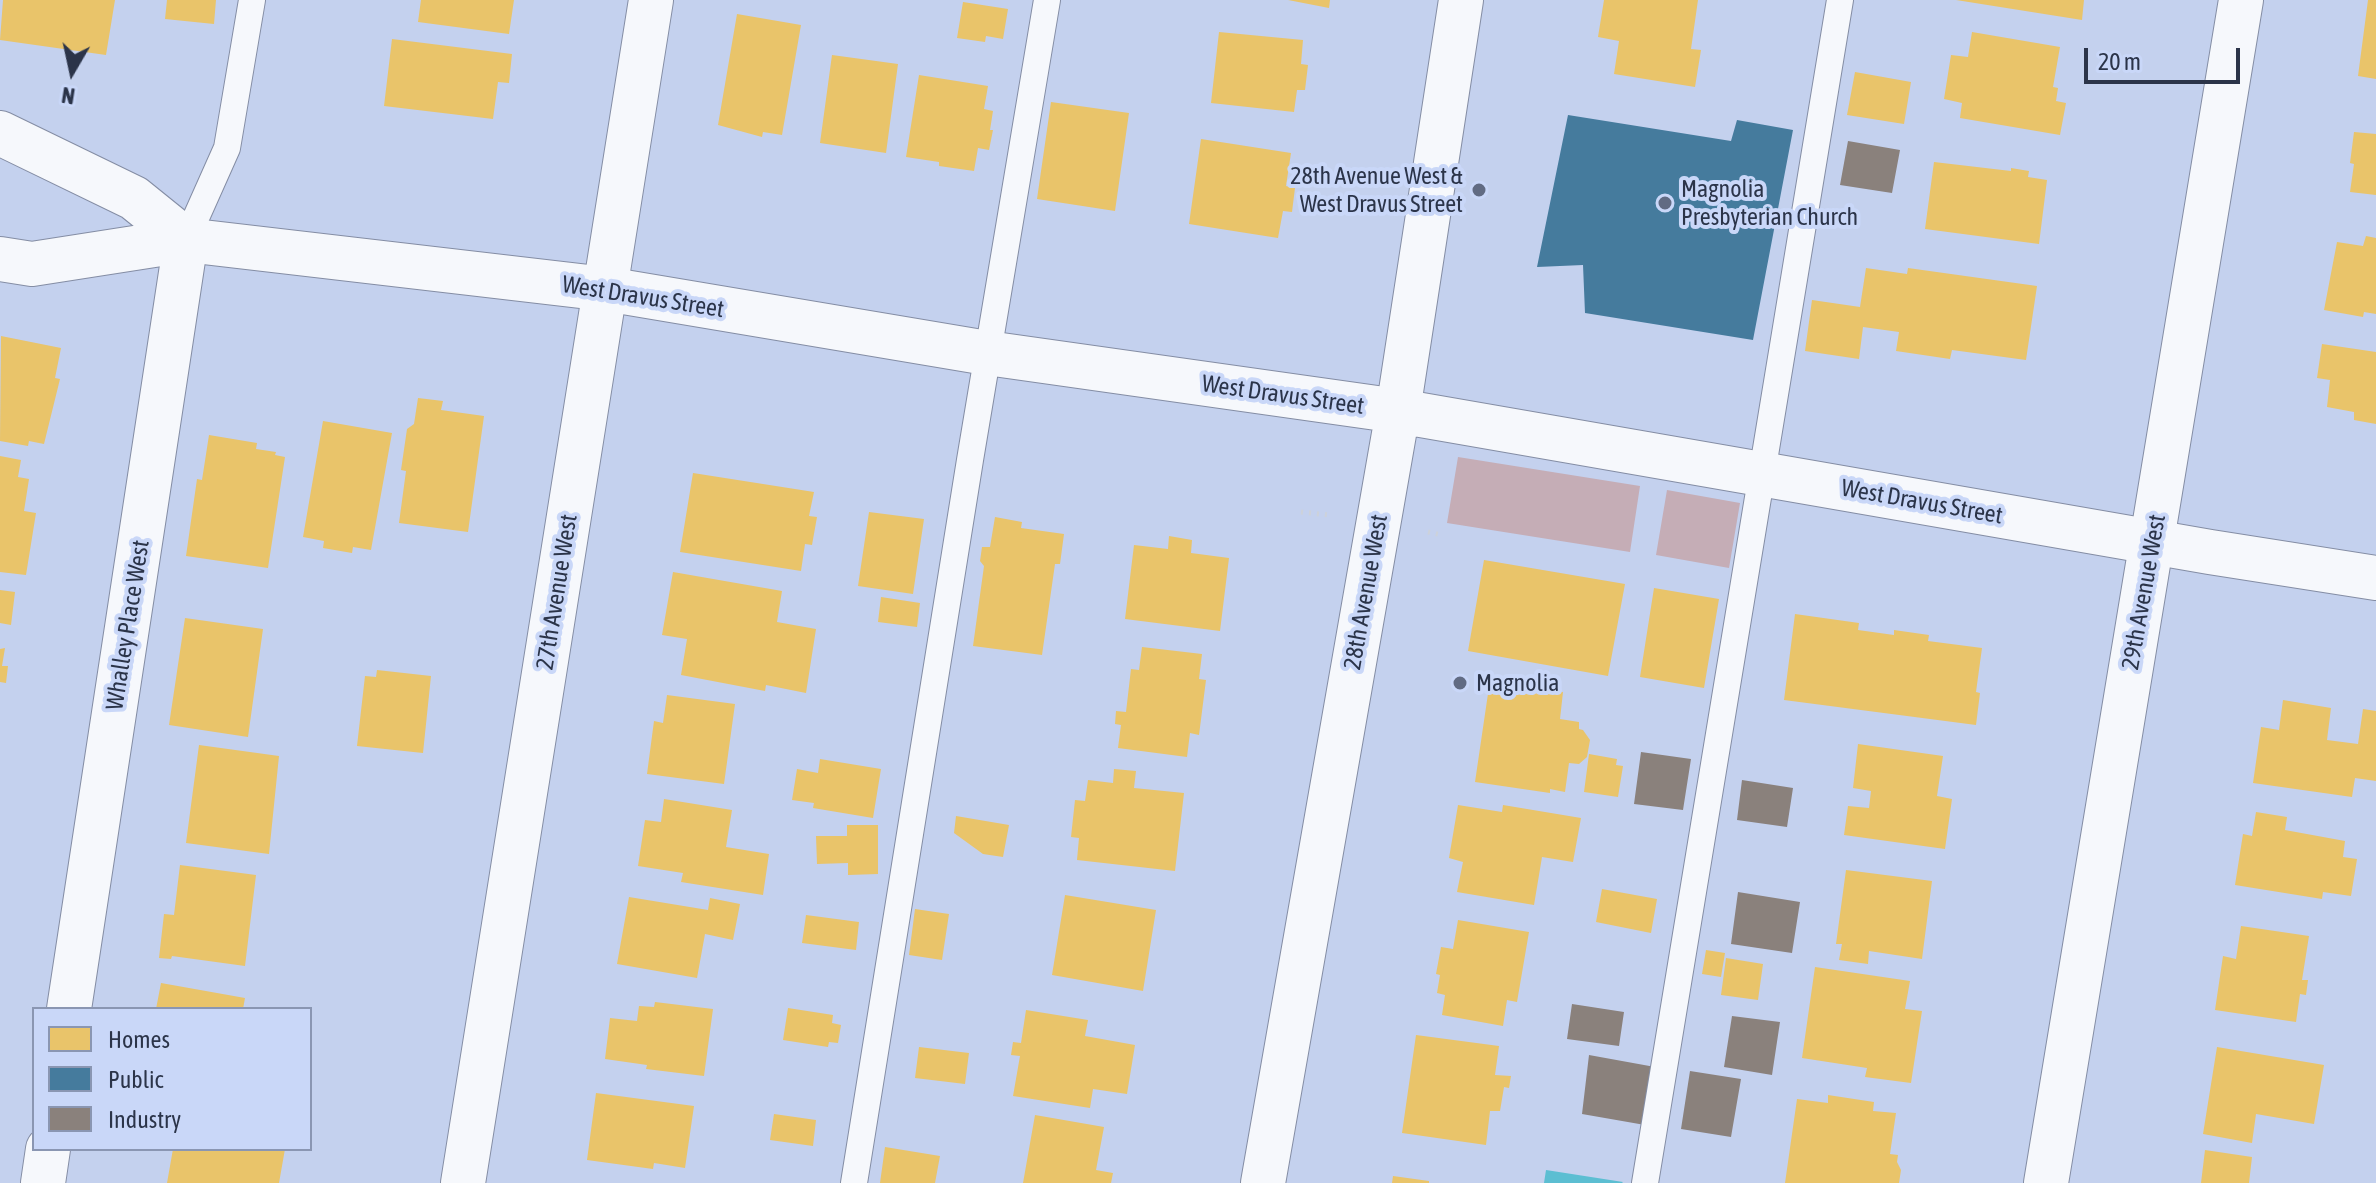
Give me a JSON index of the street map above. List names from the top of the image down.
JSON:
{
  "streets": {
    "street": [
      "West Dravus Street",
      "27th Avenue West",
      "28th Avenue West",
      "29th Avenue West",
      "Whalley Place West"
    ]
  },
  "crossings": [
    ["West Dravus Street", "27th Avenue West"],
    ["West Dravus Street", "28th Avenue West"],
    ["West Dravus Street", "29th Avenue West"],
    ["West Dravus Street", "Whalley Place West"]
  ],
  "places": ["28th Avenue West & West Dravus Street", "Magnolia Presbyterian Church", "Magnolia"],
  "legend": ["Homes", "Public", "Industry"],
  "scale_bar": "20 m",
  "north": "bottom"
}
